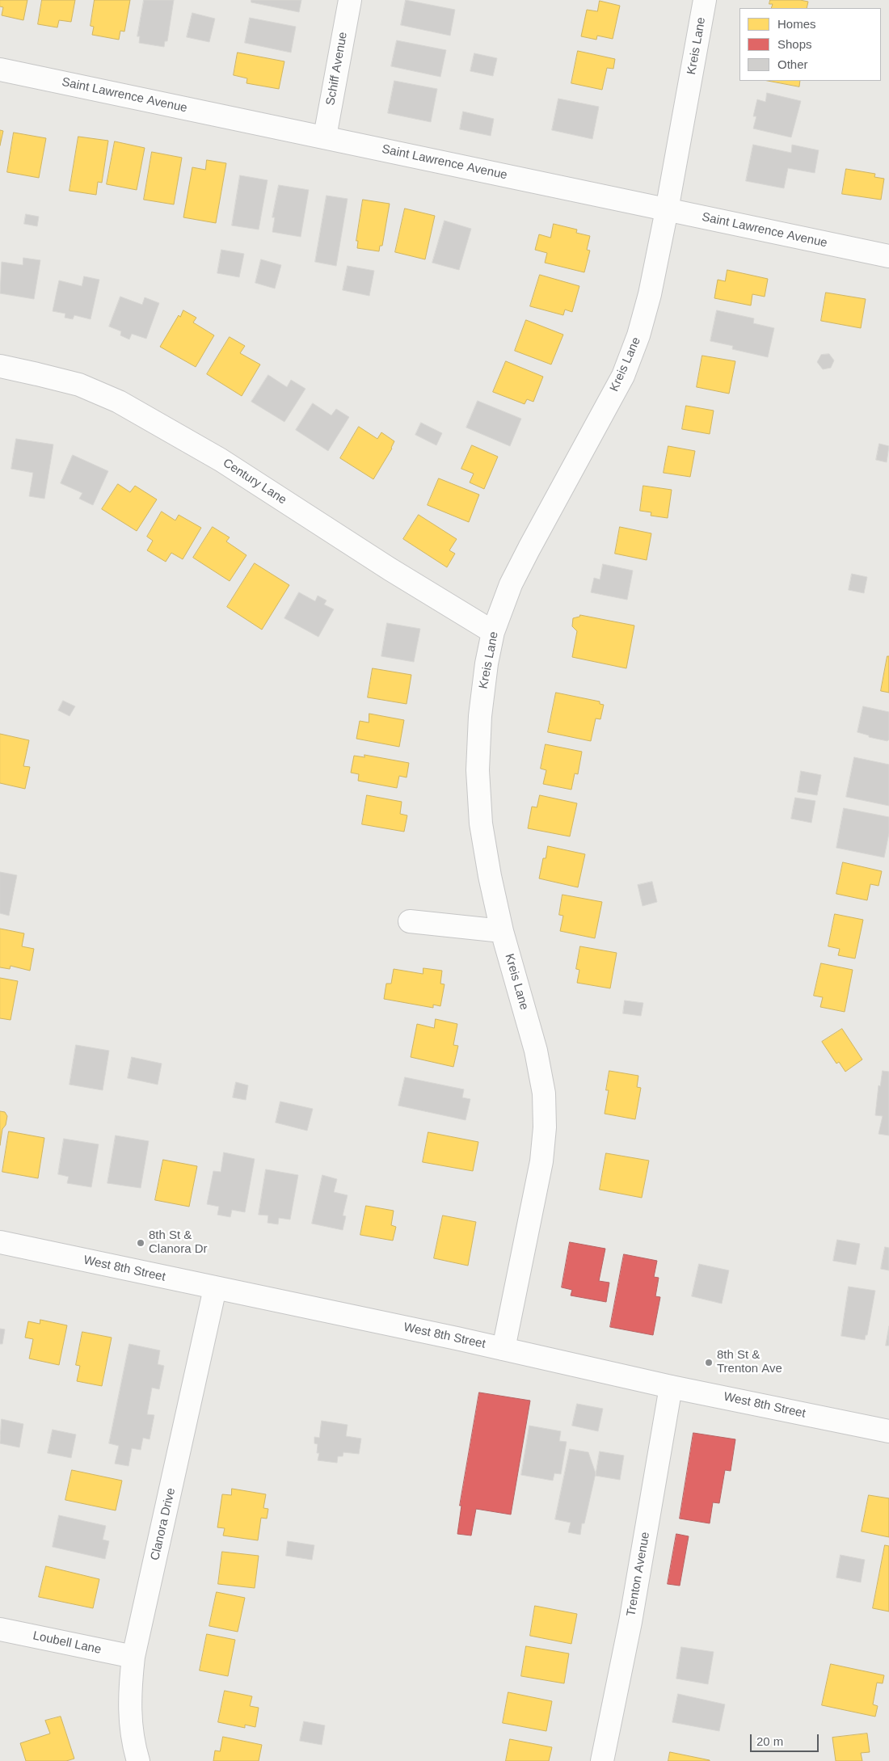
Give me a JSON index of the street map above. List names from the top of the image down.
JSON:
{
  "streets": {
    "street": [
      "Kreis Lane",
      "Schiff Avenue",
      "Saint Lawrence Avenue",
      "Century Lane",
      "West 8th Street",
      "Clanora Drive",
      "Trenton Avenue",
      "Loubell Lane"
    ]
  },
  "crossings": [
    ["Kreis Lane", "Saint Lawrence Avenue"],
    ["Kreis Lane", "Century Lane"],
    ["Kreis Lane", "West 8th Street"],
    ["Schiff Avenue", "Saint Lawrence Avenue"],
    ["West 8th Street", "Clanora Drive"],
    ["West 8th Street", "Trenton Avenue"],
    ["Clanora Drive", "Loubell Lane"]
  ],
  "places": ["8th St & Clanora Dr", "8th St & Trenton Ave"],
  "legend": ["Homes", "Shops", "Other"],
  "scale_bar": "20 m"
}
